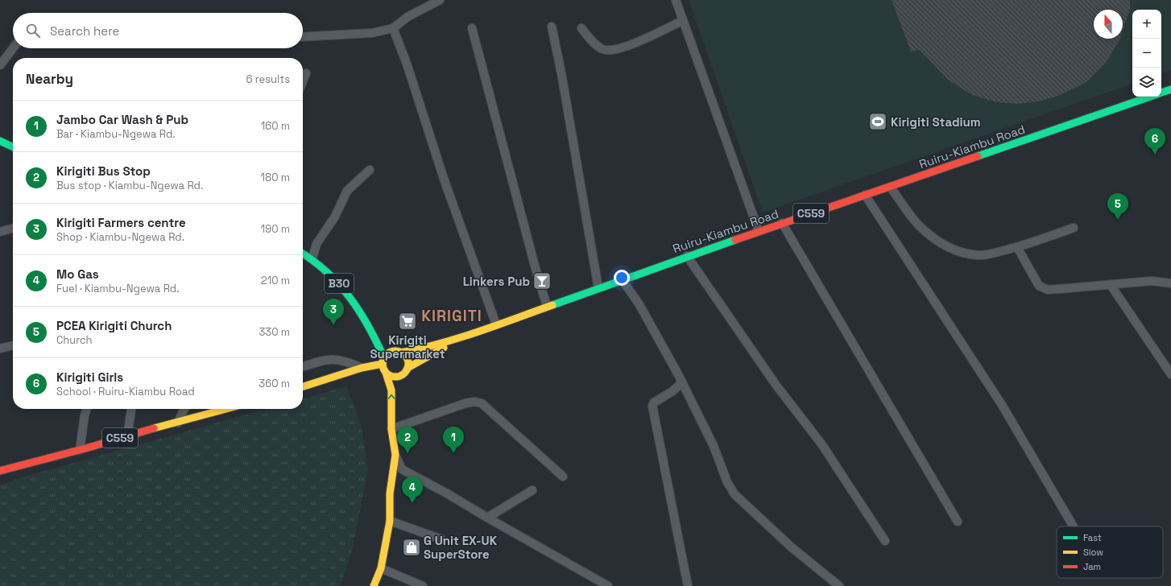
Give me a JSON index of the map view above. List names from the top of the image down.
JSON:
{
  "streets": {
    "main road": ["Ruiru-Kiambu Road", "C559", "B30"]
  },
  "crossings": [
    ["Ruiru-Kiambu Road", "C559"],
    ["C559", "B30"]
  ],
  "districts": ["KIRIGITI"],
  "places": {
    "sports": ["Kirigiti Stadium"],
    "bar": ["Linkers Pub"],
    "supermarket": ["Kirigiti Supermarket"],
    "shop": ["G Unit EX-UK SuperStore"]
  },
  "legend": ["Fast", "Slow", "Jam"],
  "north": "top",
  "page": {
    "map_buttons": ["+", "−"],
    "search": "Search here",
    "heading": ["Nearby", "6 results"],
    "list": [
      {
        "mark": "1",
        "name": "Jambo Car Wash & Pub",
        "note": "Bar · Kiambu-Ngewa Rd.",
        "value": "160 m"
      },
      {
        "mark": "2",
        "name": "Kirigiti Bus Stop",
        "note": "Bus stop · Kiambu-Ngewa Rd.",
        "value": "180 m"
      },
      {
        "mark": "3",
        "name": "Kirigiti Farmers centre",
        "note": "Shop · Kiambu-Ngewa Rd.",
        "value": "190 m"
      },
      {
        "mark": "4",
        "name": "Mo Gas",
        "note": "Fuel · Kiambu-Ngewa Rd.",
        "value": "210 m"
      },
      {
        "mark": "5",
        "name": "PCEA Kirigiti Church",
        "note": "Church",
        "value": "330 m"
      },
      {
        "mark": "6",
        "name": "Kirigiti Girls",
        "note": "School · Ruiru-Kiambu Road",
        "value": "360 m"
      }
    ],
    "pins": [
      "6",
      "5",
      "3",
      "1",
      "2",
      "4"
    ]
  }
}
